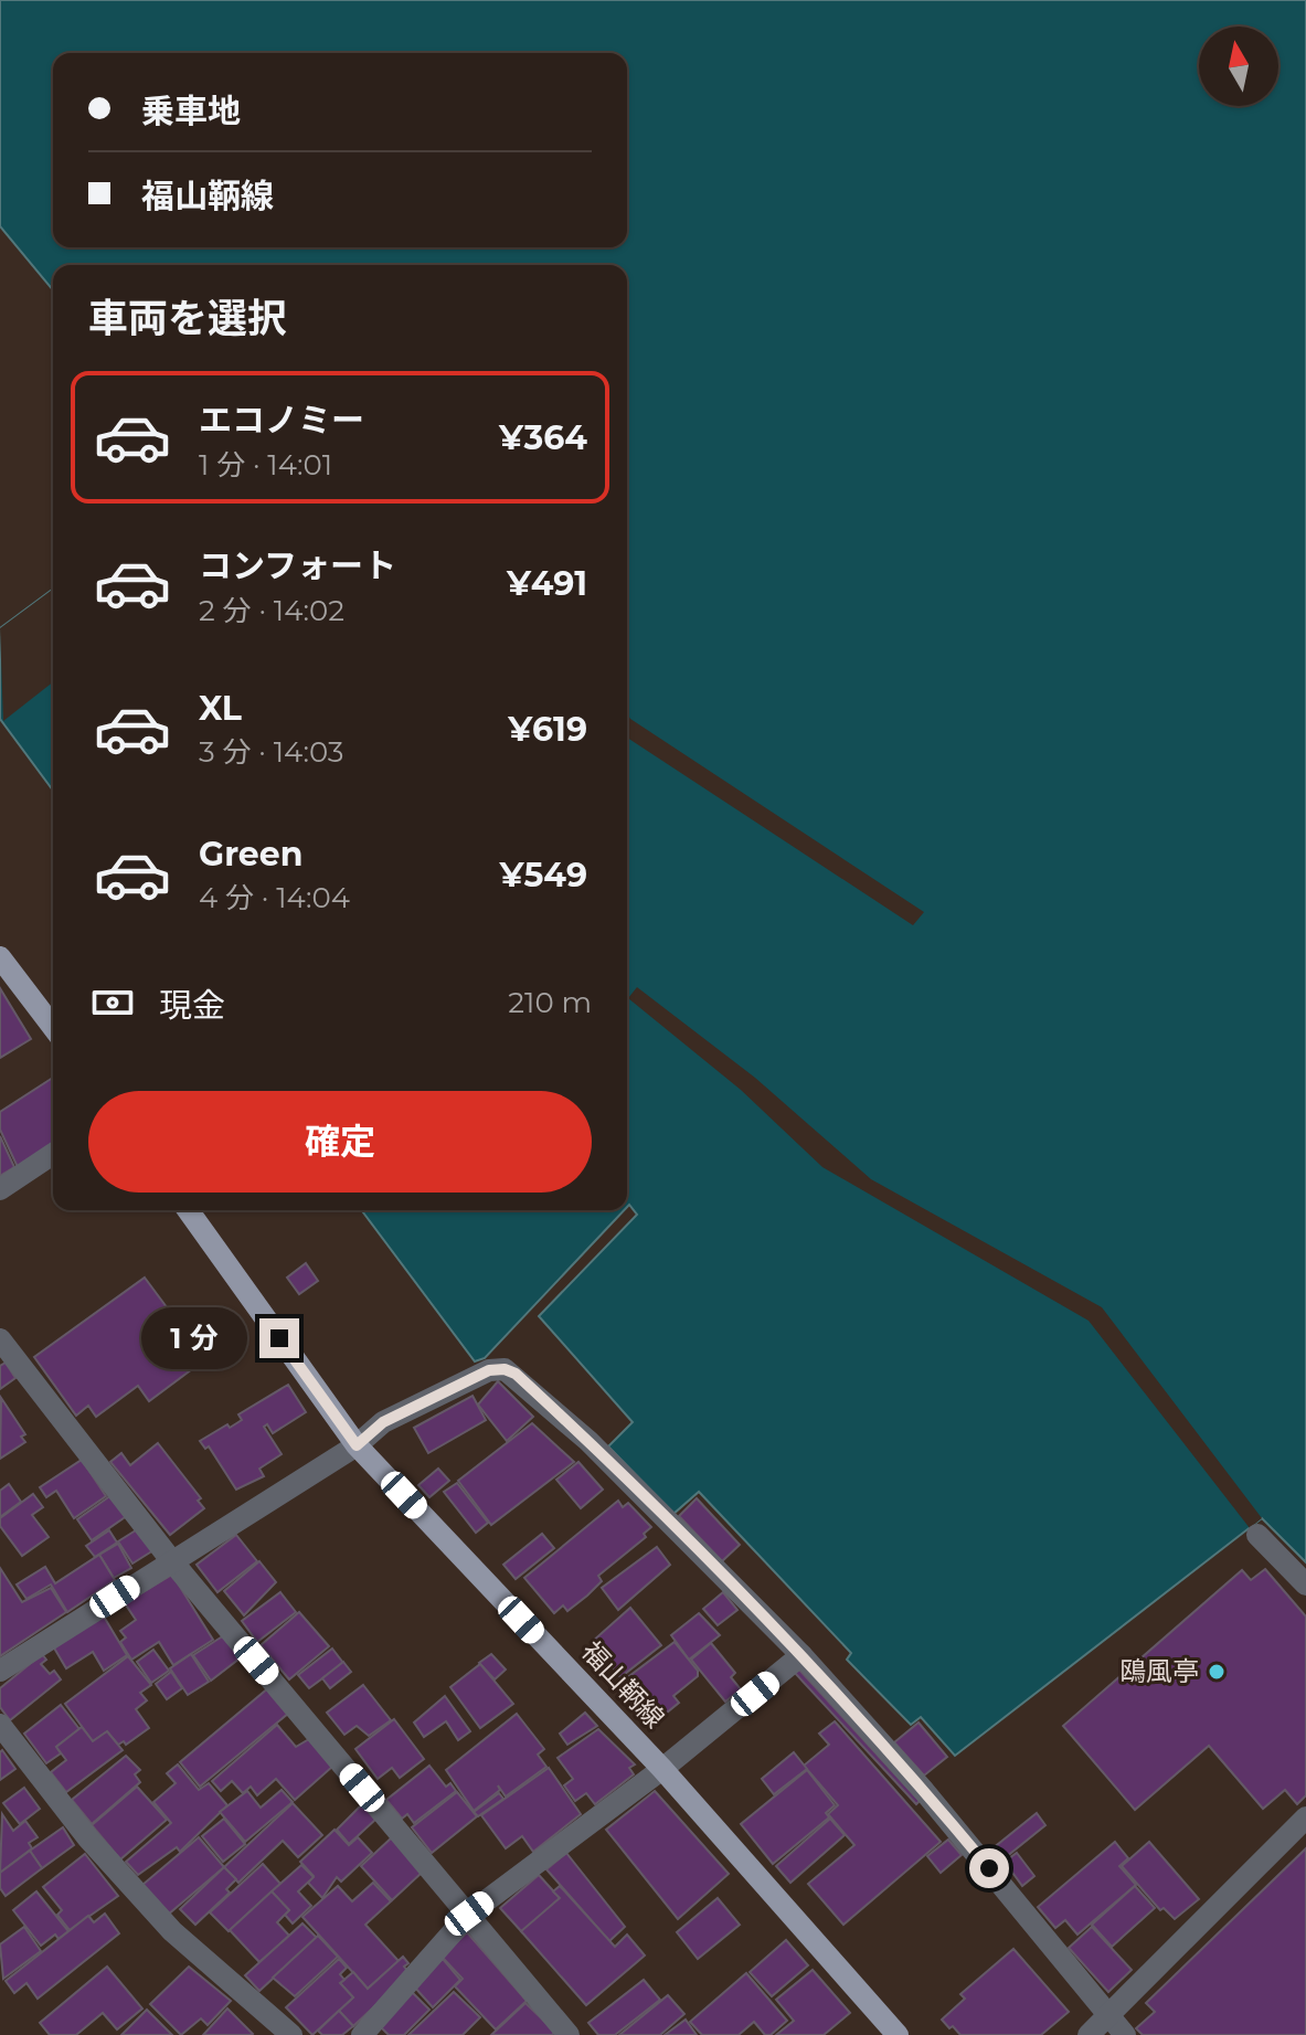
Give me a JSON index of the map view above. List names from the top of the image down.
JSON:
{
  "streets": {
    "main road": ["福山鞆線"]
  },
  "places": ["鴎風亭"],
  "north": "top",
  "page": {
    "banner": ["乗車地", "福山鞆線"],
    "heading": "車両を選択",
    "list": [
      {
        "name": "エコノミー",
        "note": "1 分 · 14:01",
        "value": "¥364"
      },
      {
        "name": "コンフォート",
        "note": "2 分 · 14:02",
        "value": "¥491"
      },
      {
        "name": "XL",
        "note": "3 分 · 14:03",
        "value": "¥619"
      },
      {
        "name": "Green",
        "note": "4 分 · 14:04",
        "value": "¥549"
      }
    ],
    "pay": ["現金", "210 m"],
    "buttons": "確定",
    "bubble": "1 分"
  }
}
